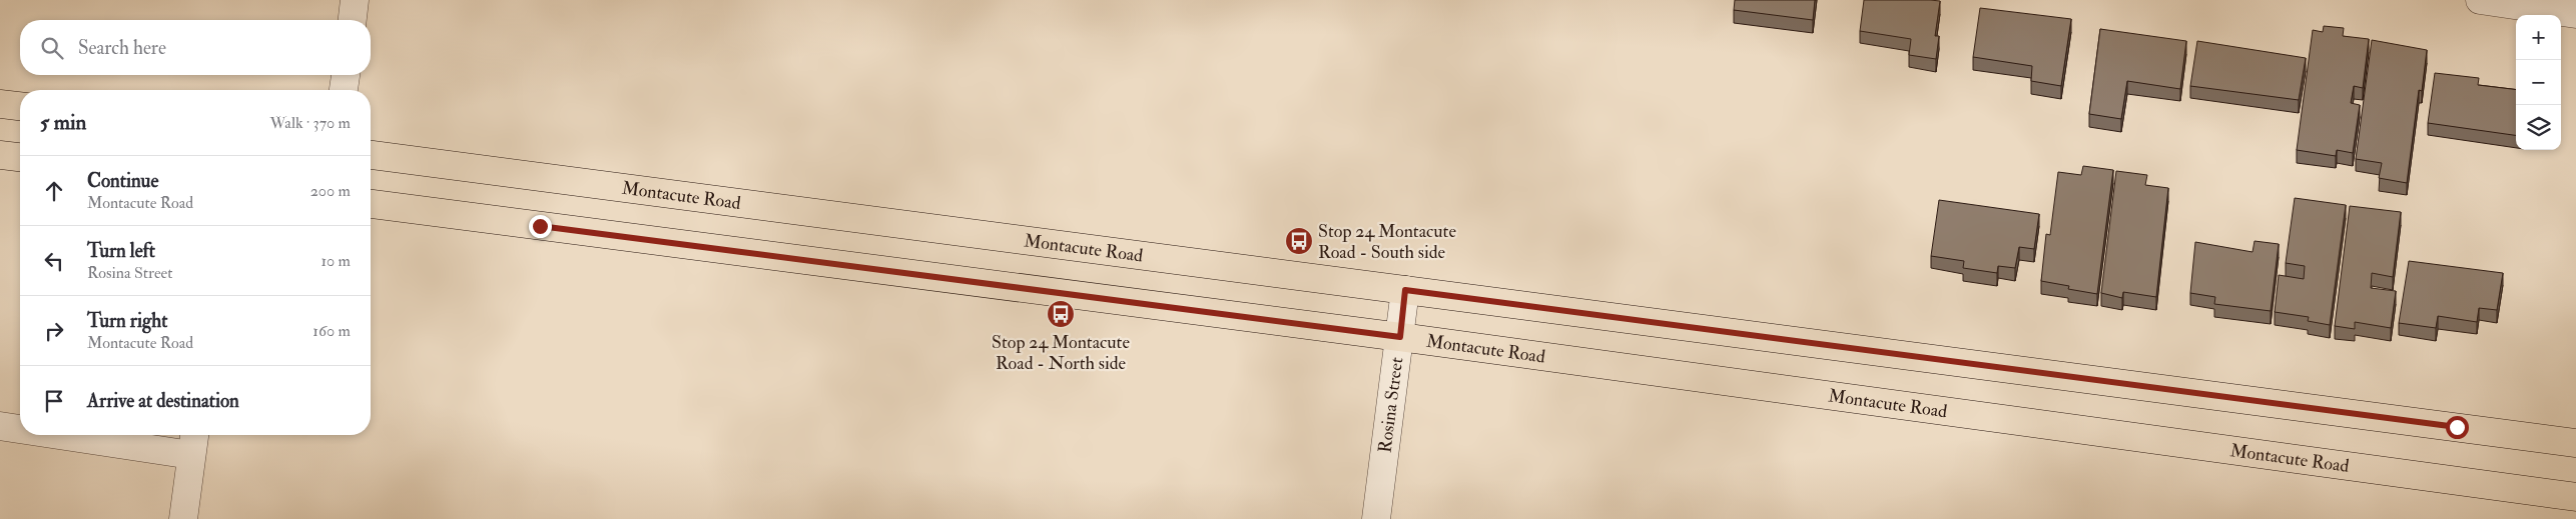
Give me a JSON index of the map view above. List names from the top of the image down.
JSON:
{
  "streets": {
    "main road": ["Montacute Road"],
    "street": ["Rosina Street"]
  },
  "crossings": [
    ["Montacute Road", "Rosina Street"]
  ],
  "places": {
    "bus stop": ["Stop 24 Montacute Road - South side", "Stop 24 Montacute Road - North side"]
  },
  "page": {
    "map_buttons": ["+", "−"],
    "search": "Search here",
    "heading": ["5 min", "Walk · 370 m"],
    "list": [
      ["Continue", "Montacute Road", "200 m"],
      ["Turn left", "Rosina Street", "10 m"],
      ["Turn right", "Montacute Road", "160 m"],
      "Arrive at destination"
    ]
  }
}
